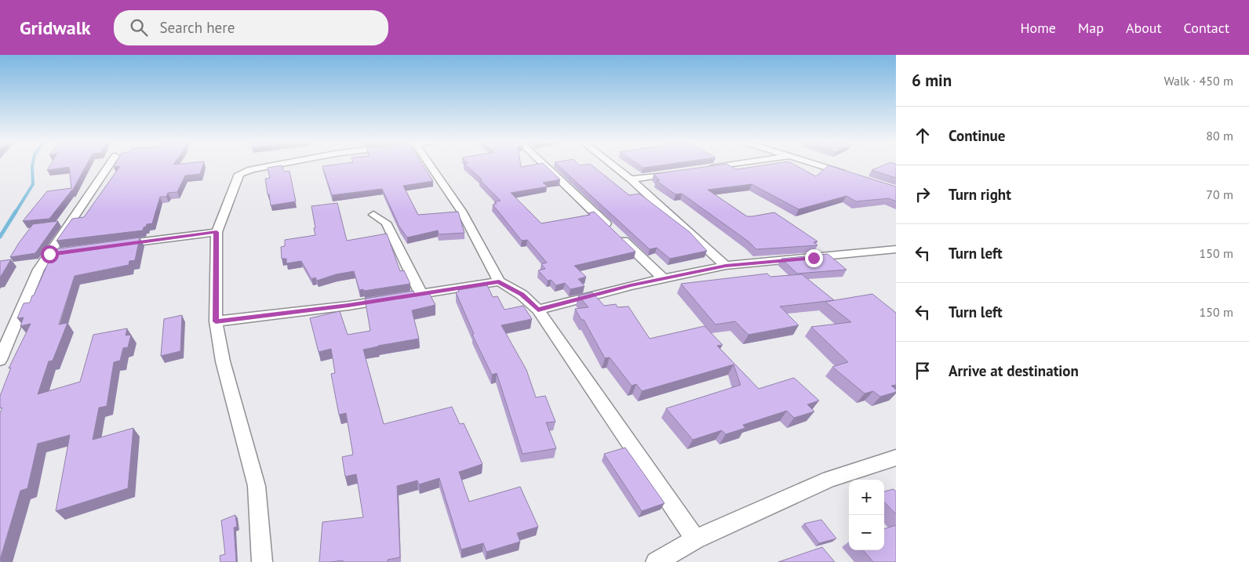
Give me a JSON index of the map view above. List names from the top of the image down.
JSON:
{
  "page": {
    "header": "Gridwalk",
    "search": "Search here",
    "nav": [
      "Home",
      "Map",
      "About",
      "Contact"
    ],
    "heading": ["6 min", "Walk · 450 m"],
    "list": [
      ["Continue", "80 m"],
      ["Turn right", "70 m"],
      ["Turn left", "150 m"],
      ["Turn left", "150 m"],
      "Arrive at destination"
    ],
    "map_buttons": ["+", "−"]
  }
}
